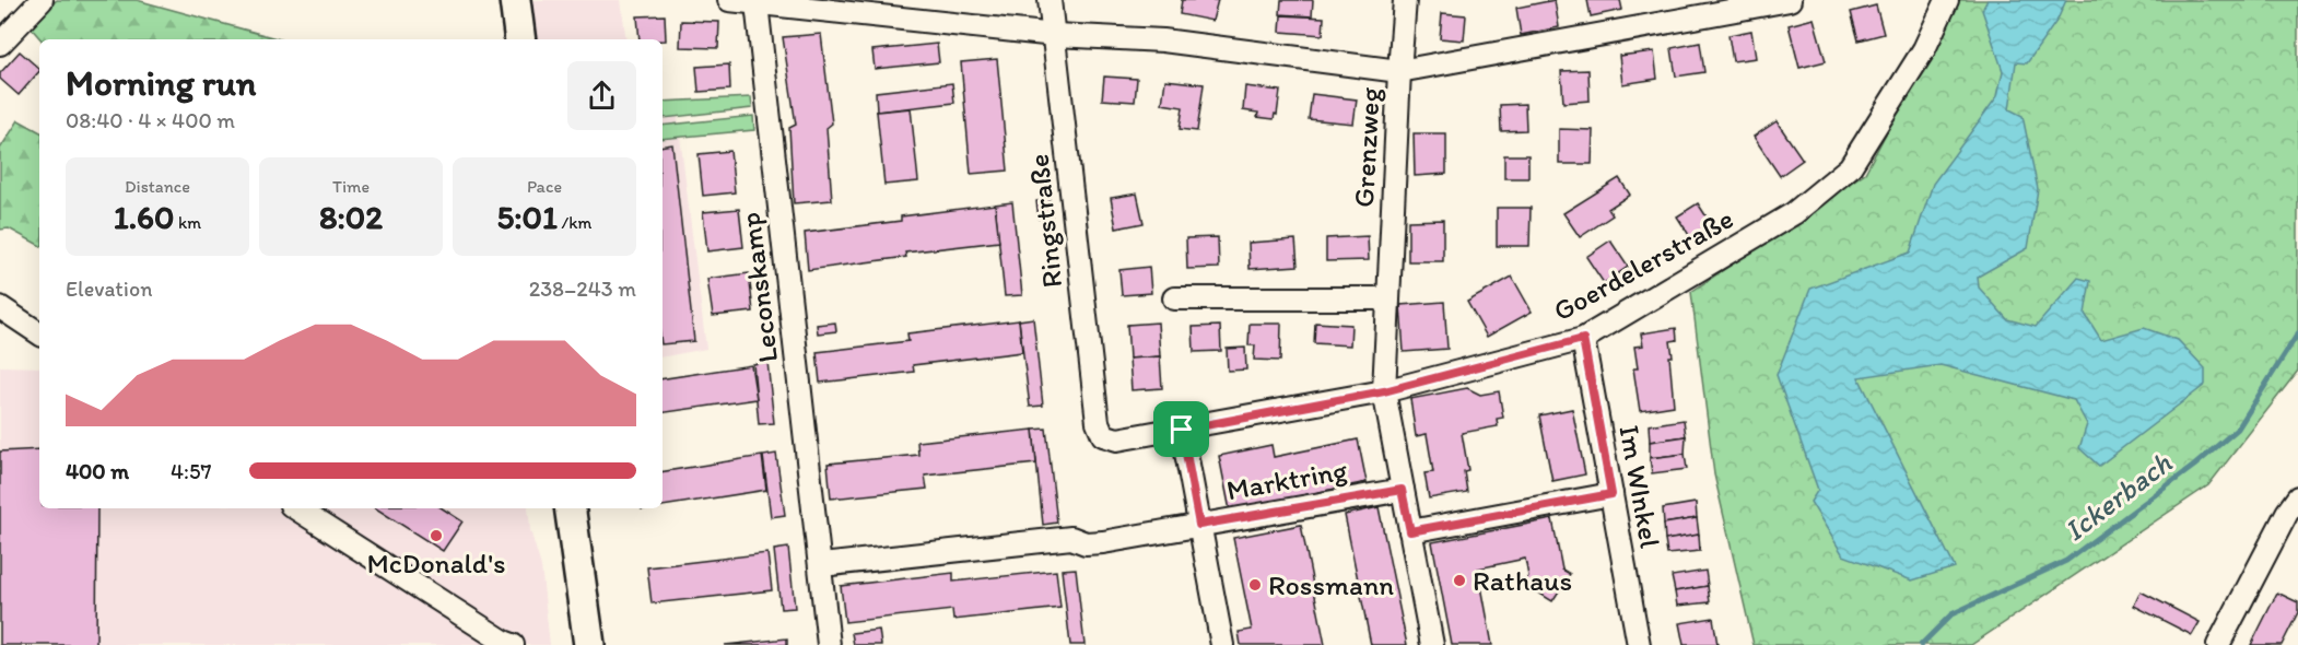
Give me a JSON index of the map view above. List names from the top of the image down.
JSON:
{
  "streets": {
    "street": [
      "Grenzweg",
      "Ringstraße",
      "Goerdelerstraße",
      "Leconskamp",
      "Marktring",
      "Im WInkel"
    ]
  },
  "crossings": [
    ["Ringstraße", "Goerdelerstraße"],
    ["Goerdelerstraße", "Im WInkel"],
    ["Leconskamp", "Marktring"]
  ],
  "water": ["Ickerbach"],
  "places": ["McDonald's", "Rathaus", "Rossmann"],
  "page": {
    "heading": ["Morning run", "08:40 · 4 × 400 m"],
    "stats": [
      ["Distance", "1.60 km"],
      ["Time", "8:02"],
      ["Pace", "5:01 /km"]
    ],
    "chart": ["Elevation", "238–243 m"],
    "list": [
      {
        "name": "400 m",
        "note": "4:57"
      }
    ]
  }
}
